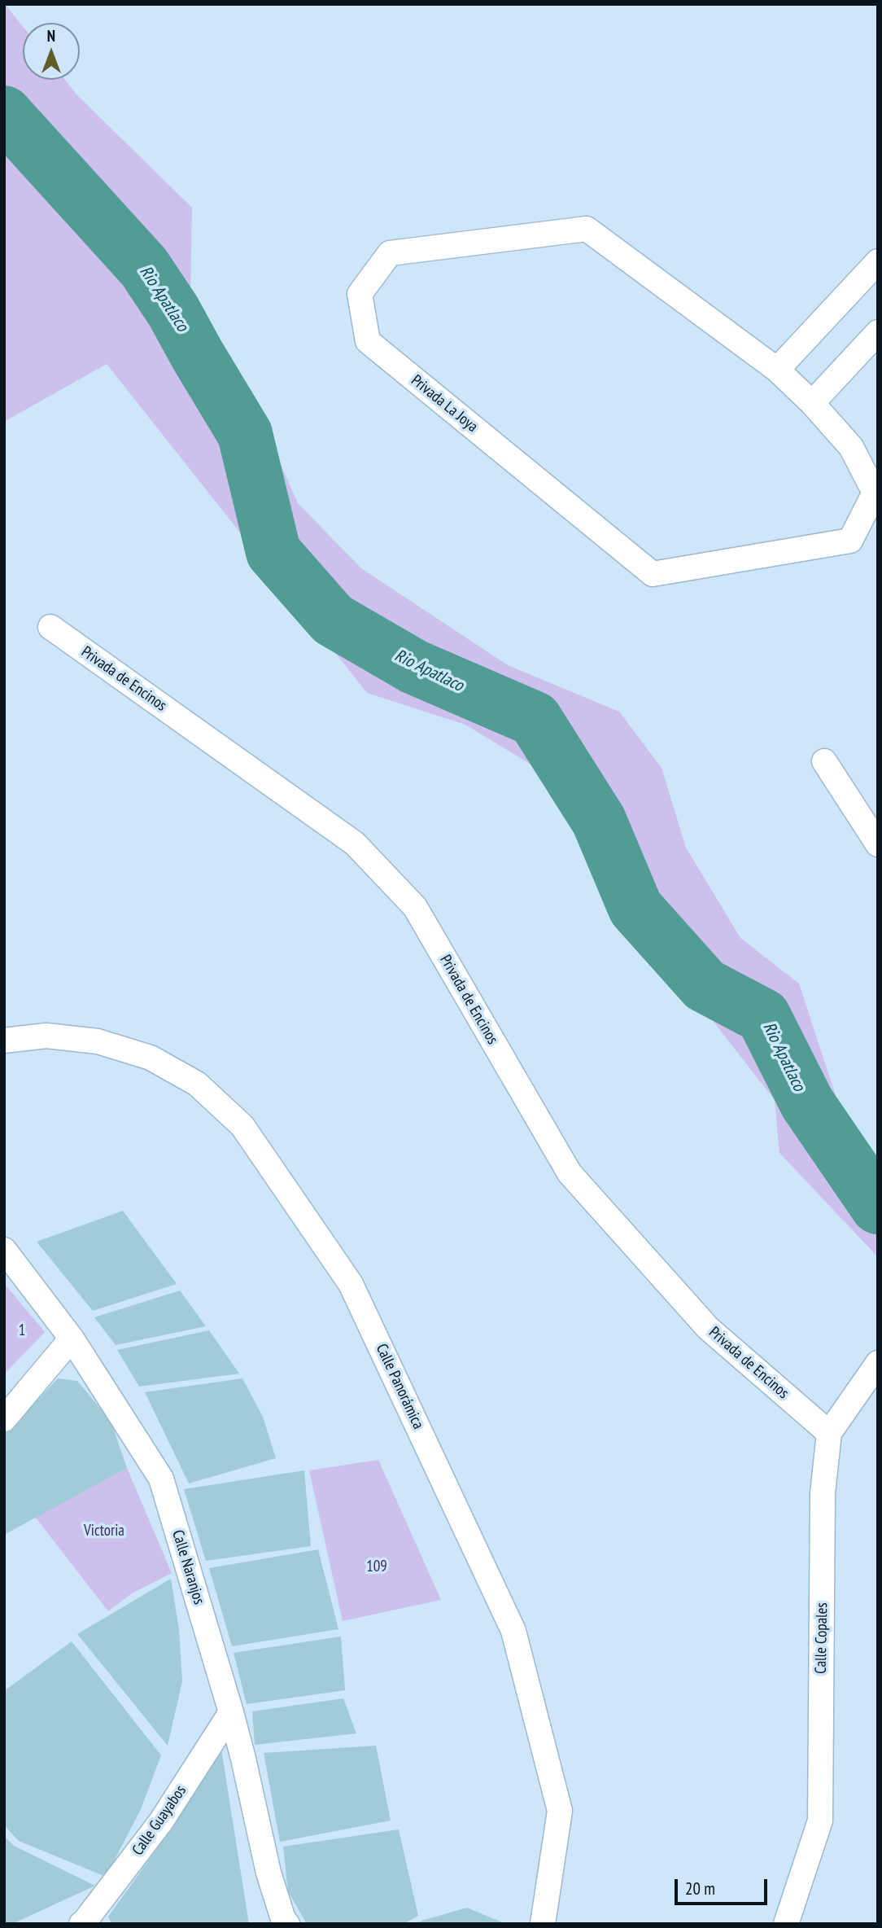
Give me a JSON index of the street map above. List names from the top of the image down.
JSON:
{
  "streets": {
    "street": [
      "Privada La Joya",
      "Privada de Encinos",
      "Calle Panorámica",
      "Calle Naranjos",
      "Calle Copales",
      "Calle Guayabos"
    ]
  },
  "crossings": [
    ["Privada de Encinos", "Calle Copales"],
    ["Calle Naranjos", "Calle Guayabos"]
  ],
  "water": ["Rio Apatlaco"],
  "parks": ["1", "Victoria", "109"],
  "scale_bar": "20 m",
  "north": "top"
}
